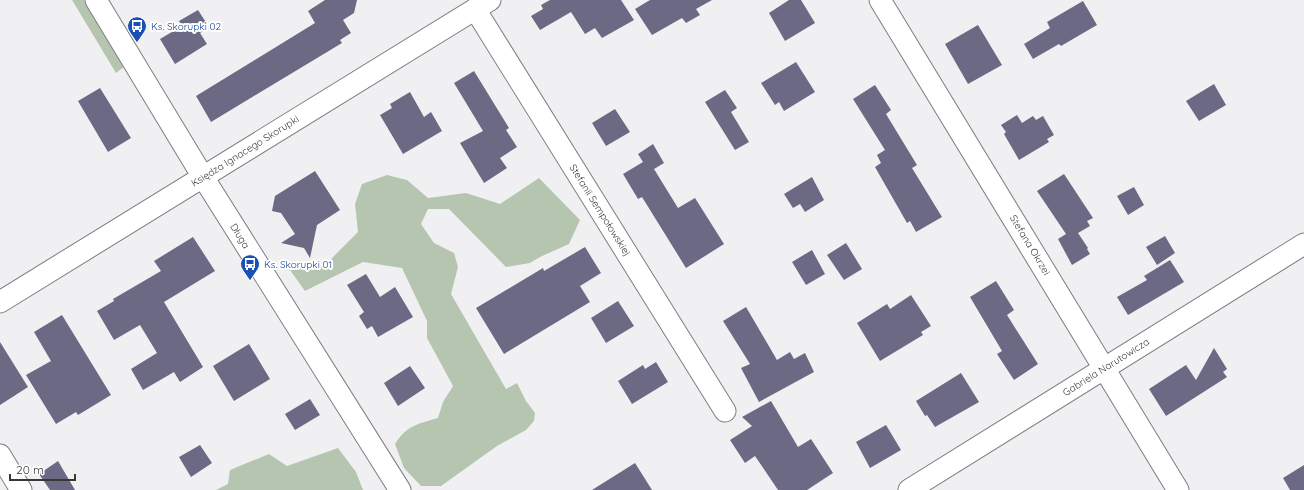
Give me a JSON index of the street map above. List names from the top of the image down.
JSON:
{
  "streets": {
    "street": [
      "Księdza Ignacego Skorupki",
      "Stefanii Sempołowskiej",
      "Długa",
      "Stefana Okrzei",
      "Gabriela Narutowicza"
    ]
  },
  "crossings": [
    ["Księdza Ignacego Skorupki", "Stefanii Sempołowskiej"],
    ["Księdza Ignacego Skorupki", "Długa"],
    ["Stefana Okrzei", "Gabriela Narutowicza"]
  ],
  "places": {
    "bus stop": ["Ks. Skorupki 02", "Ks. Skorupki 01"]
  },
  "scale_bar": "20 m"
}
